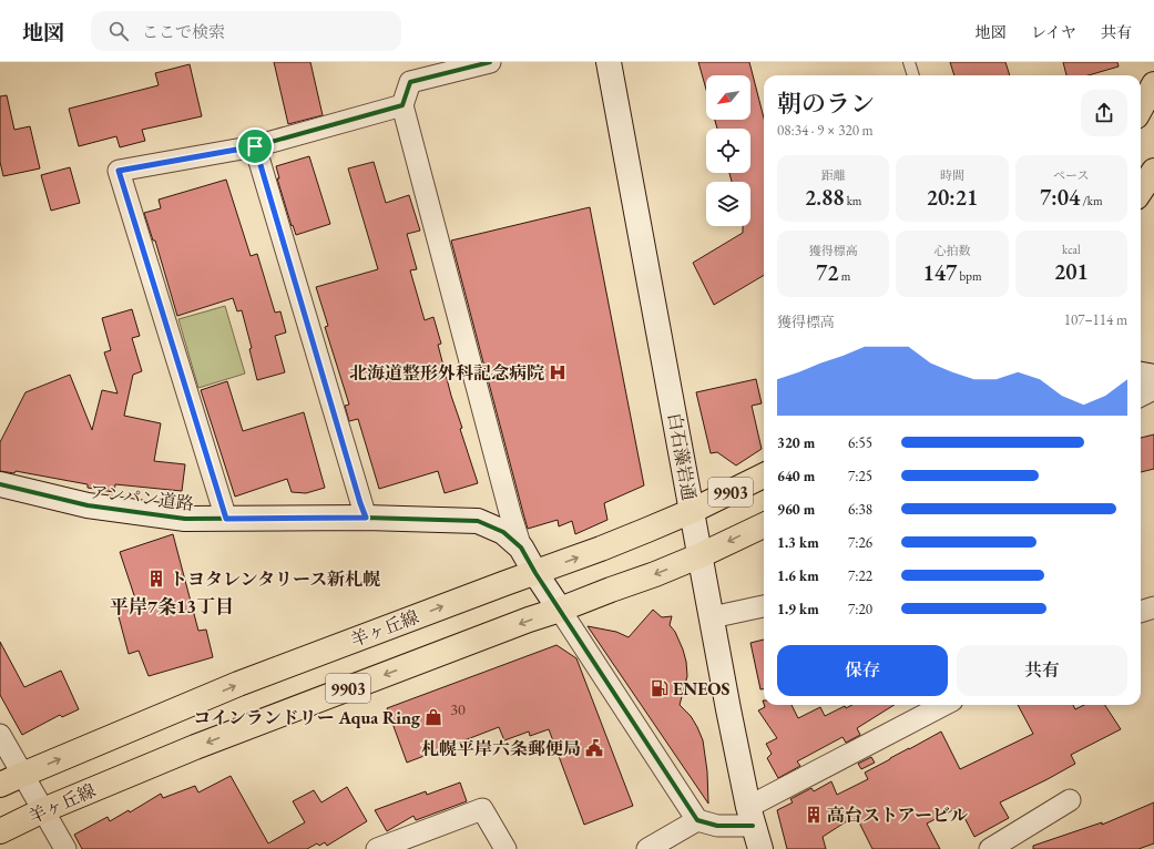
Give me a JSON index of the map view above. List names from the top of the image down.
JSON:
{
  "streets": {
    "main road": [
      "白石藻岩通",
      "9903",
      "アンパン道路",
      "羊ヶ丘線"
    ]
  },
  "crossings": [
    ["白石藻岩通", "羊ヶ丘線"],
    ["アンパン道路", "羊ヶ丘線"]
  ],
  "districts": ["平岸7条13丁目"],
  "places": {
    "hospital": ["北海道整形外科記念病院"],
    "building": ["トヨタレンタリース新札幌", "高台ストアービル"],
    "fuel station": ["ENEOS"],
    "shop": ["コインランドリー Aqua Ring"],
    "public building": ["札幌平岸六条郵便局"]
  },
  "house_numbers": ["30"],
  "north": "bottom left",
  "page": {
    "header": "地図",
    "search": "ここで検索",
    "nav": ["地図", "レイヤ", "共有"],
    "heading": ["朝のラン", "08:34 · 9 × 320 m"],
    "stats": [
      ["距離", "2.88 km"],
      ["時間", "20:21"],
      ["ペース", "7:04 /km"],
      ["獲得標高", "72 m"],
      ["心拍数", "147 bpm"],
      ["kcal", "201"]
    ],
    "chart": ["獲得標高", "107–114 m"],
    "list": [
      {
        "name": "320 m",
        "note": "6:55"
      },
      {
        "name": "640 m",
        "note": "7:25"
      },
      {
        "name": "960 m",
        "note": "6:38"
      },
      {
        "name": "1.3 km",
        "note": "7:26"
      },
      {
        "name": "1.6 km",
        "note": "7:22"
      },
      {
        "name": "1.9 km",
        "note": "7:20"
      }
    ],
    "buttons": ["保存", "共有"]
  }
}
